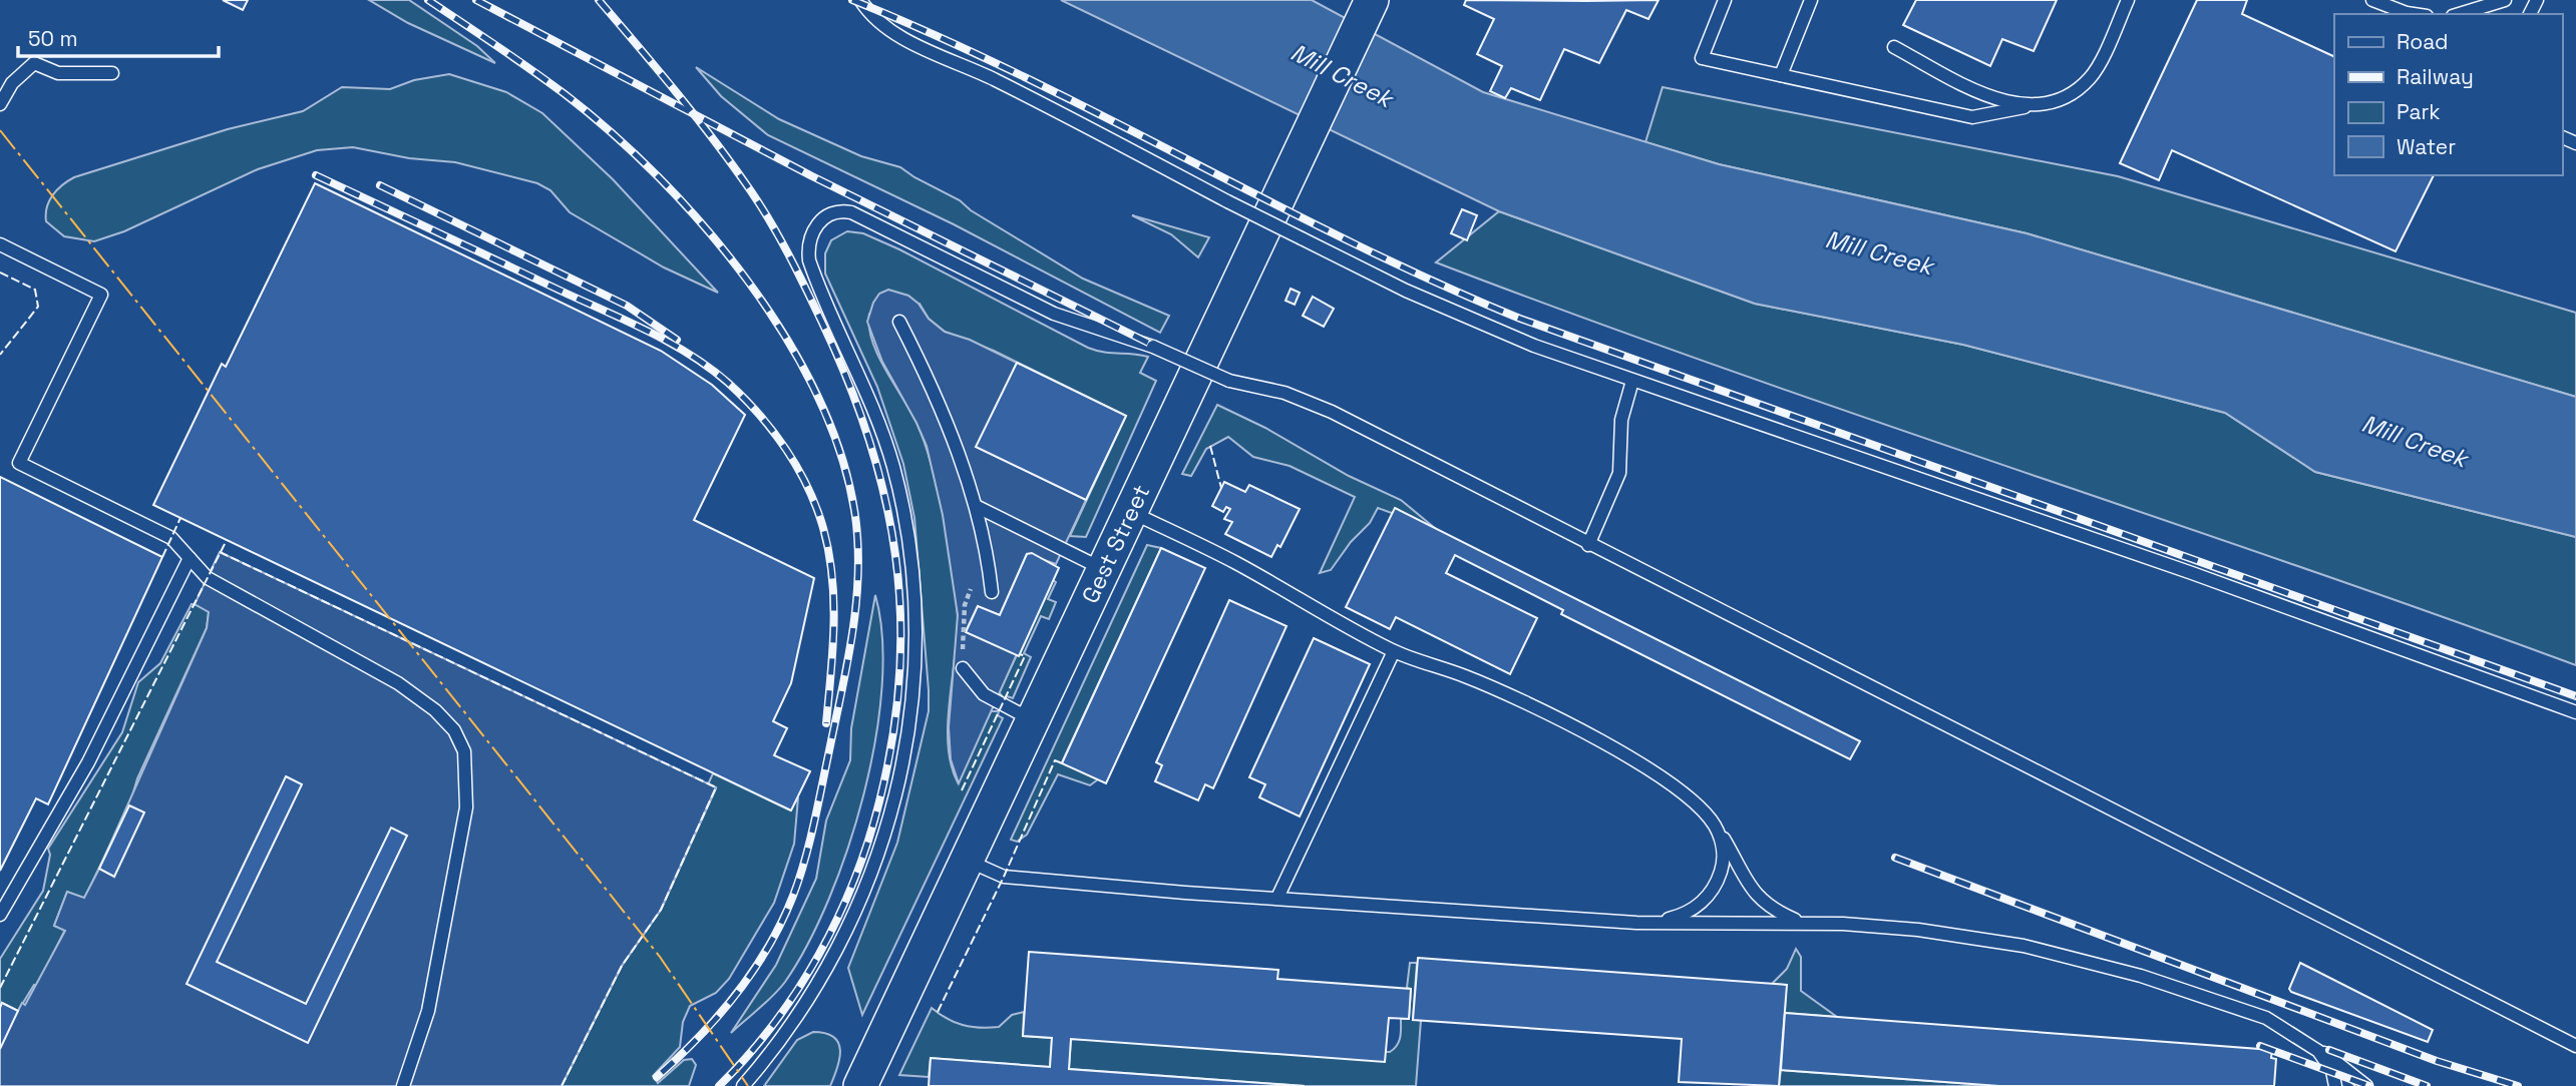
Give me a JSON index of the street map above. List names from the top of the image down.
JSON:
{
  "streets": {
    "street": ["Gest Street"]
  },
  "water": ["Mill Creek"],
  "legend": [
    "Road",
    "Railway",
    "Park",
    "Water"
  ],
  "scale_bar": "50 m"
}
